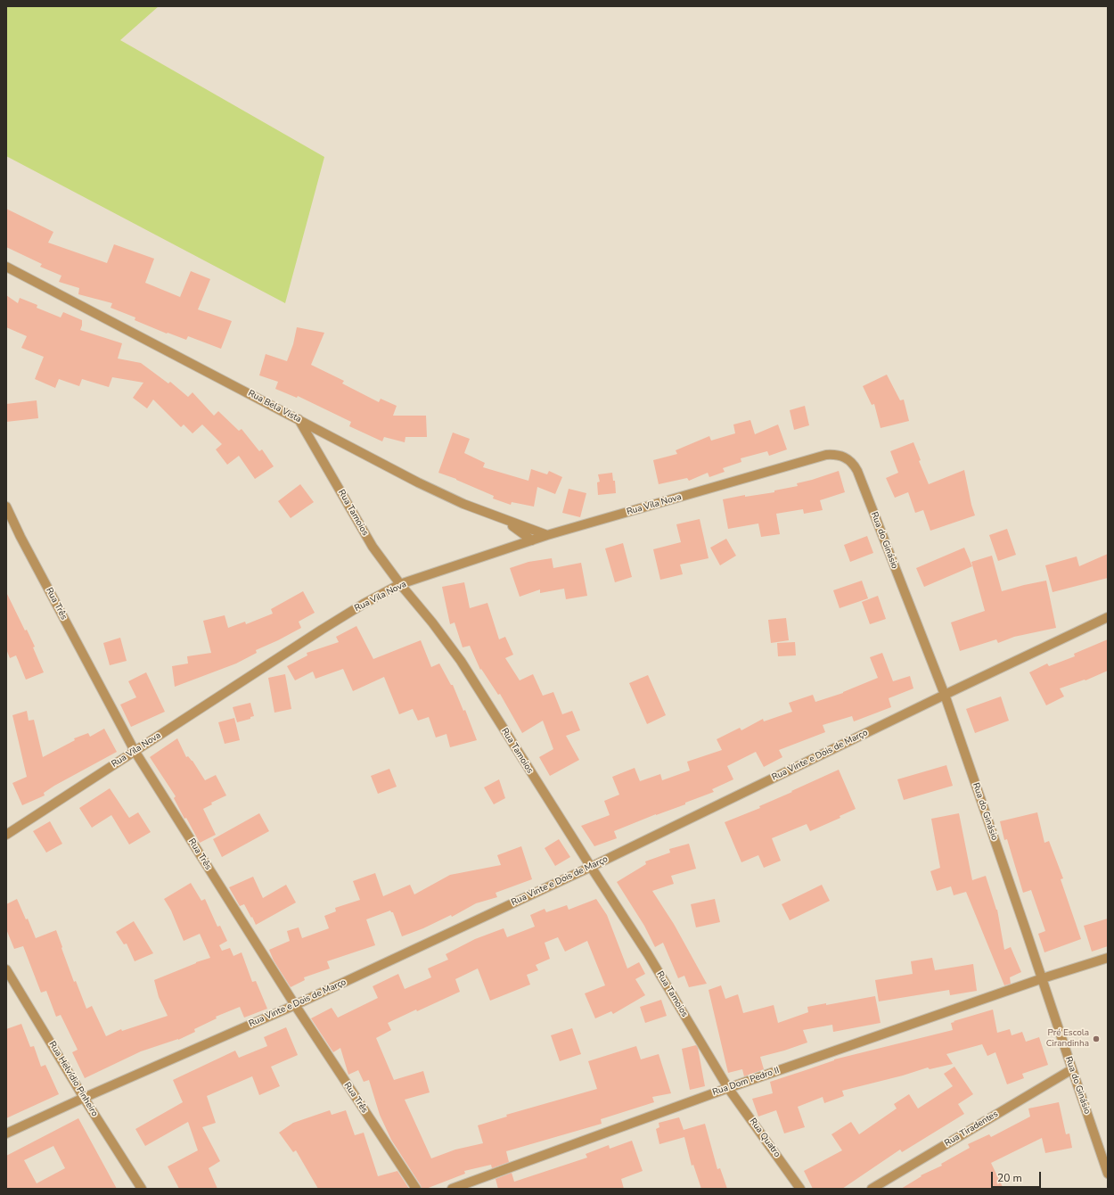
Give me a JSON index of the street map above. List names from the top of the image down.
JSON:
{
  "streets": {
    "street": [
      "Rua Bela Vista",
      "Rua Vila Nova",
      "Rua Tamoios",
      "Rua do Ginásio",
      "Rua Três",
      "Rua Vinte e Dois de Março",
      "Rua Helvídio Pinheiro",
      "Rua Dom Pedro II",
      "Rua Tiradentes",
      "Rua Quatro"
    ]
  },
  "crossings": [
    ["Rua Bela Vista", "Rua Vila Nova"],
    ["Rua Bela Vista", "Rua Tamoios"],
    ["Rua Vila Nova", "Rua Tamoios"],
    ["Rua Vila Nova", "Rua do Ginásio"],
    ["Rua Vila Nova", "Rua Três"],
    ["Rua Tamoios", "Rua Vinte e Dois de Março"],
    ["Rua Tamoios", "Rua Dom Pedro II"],
    ["Rua Tamoios", "Rua Quatro"],
    ["Rua do Ginásio", "Rua Vinte e Dois de Março"],
    ["Rua do Ginásio", "Rua Dom Pedro II"],
    ["Rua do Ginásio", "Rua Tiradentes"],
    ["Rua Três", "Rua Vinte e Dois de Março"],
    ["Rua Vinte e Dois de Março", "Rua Helvídio Pinheiro"],
    ["Rua Dom Pedro II", "Rua Quatro"]
  ],
  "places": ["Pré Escola Cirandinha"],
  "scale_bar": "20 m"
}
